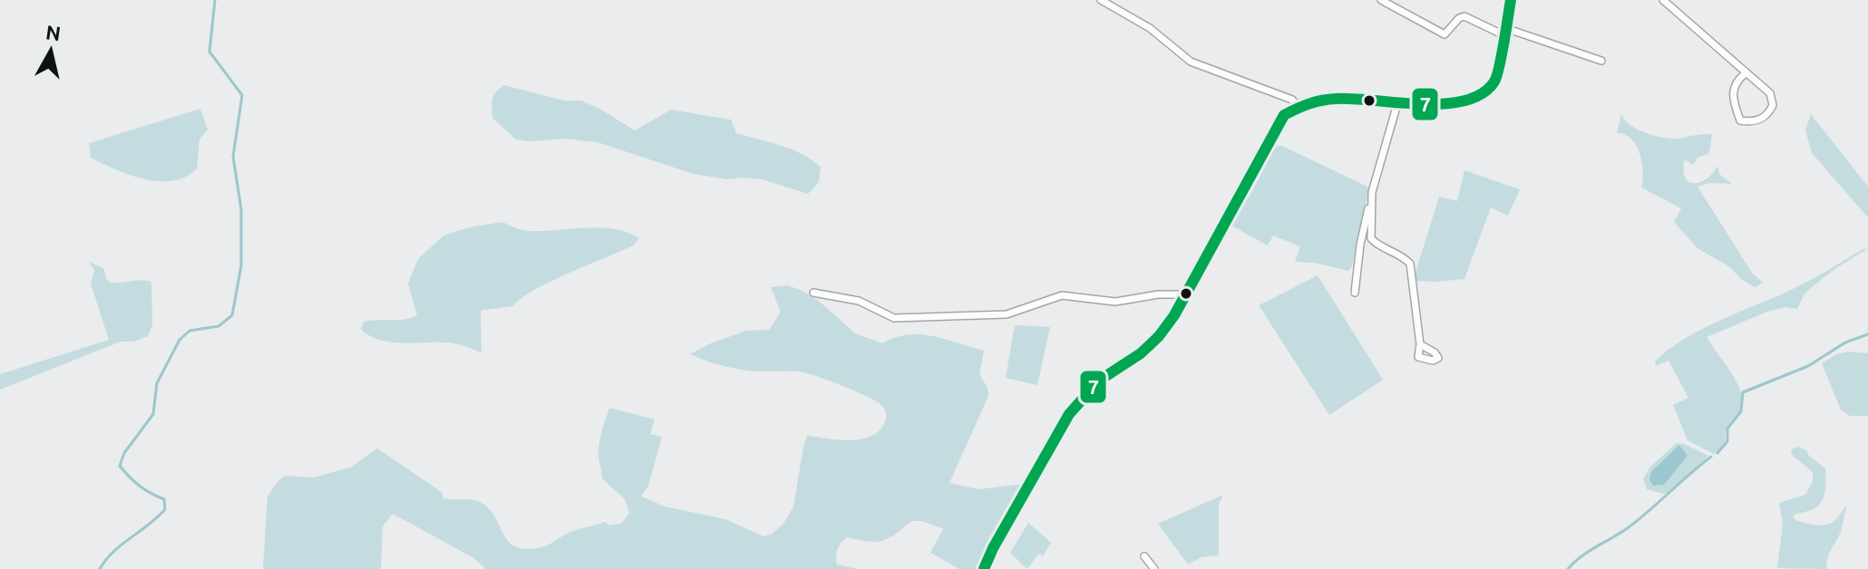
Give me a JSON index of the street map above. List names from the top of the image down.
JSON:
{
  "lines": ["transit line 7"],
  "north": "top"
}
